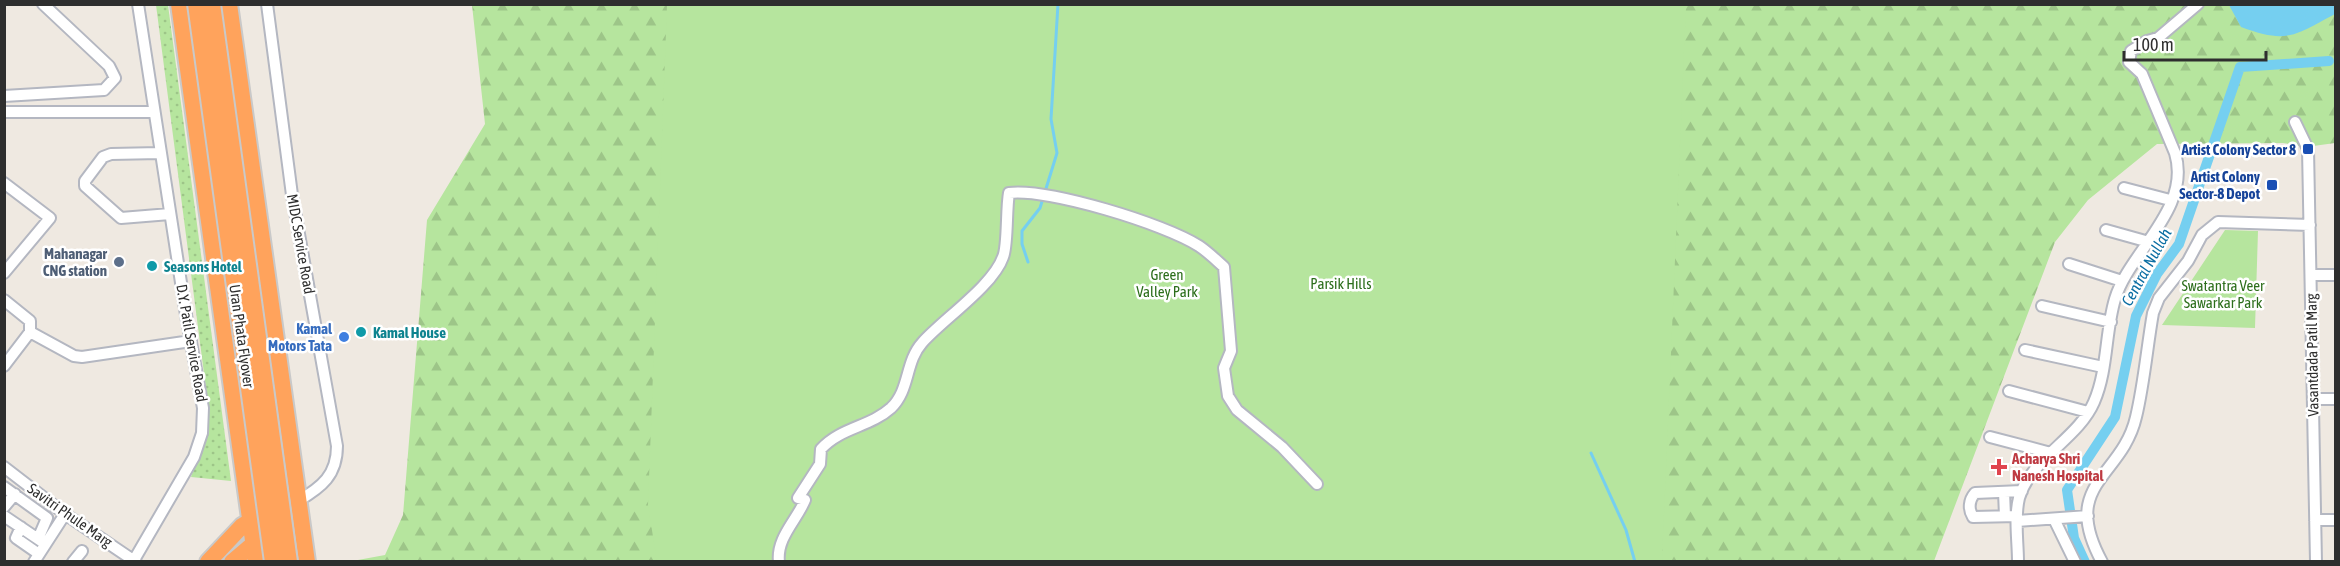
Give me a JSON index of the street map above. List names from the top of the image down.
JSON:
{
  "streets": {
    "highway": ["Uran Phata Flyover"],
    "street": [
      "MIDC Service Road",
      "D.Y. Patil Service Road",
      "Vasantdada Patil Marg",
      "Savitri Phule Marg"
    ]
  },
  "crossings": [
    ["D.Y. Patil Service Road", "Savitri Phule Marg"]
  ],
  "water": ["Central Nullah"],
  "parks": ["Green Valley Park", "Parsik Hills", "Swatantra Veer Sawarkar Park"],
  "places": {
    "transit": ["Artist Colony Sector 8", "Artist Colony Sector-8 Depot"],
    "other": [
      "Mahanagar CNG station",
      "Seasons Hotel",
      "Kamal House",
      "Kamal Motors Tata"
    ],
    "health": ["Acharya Shri Nanesh Hospital"]
  },
  "scale_bar": "100 m"
}
